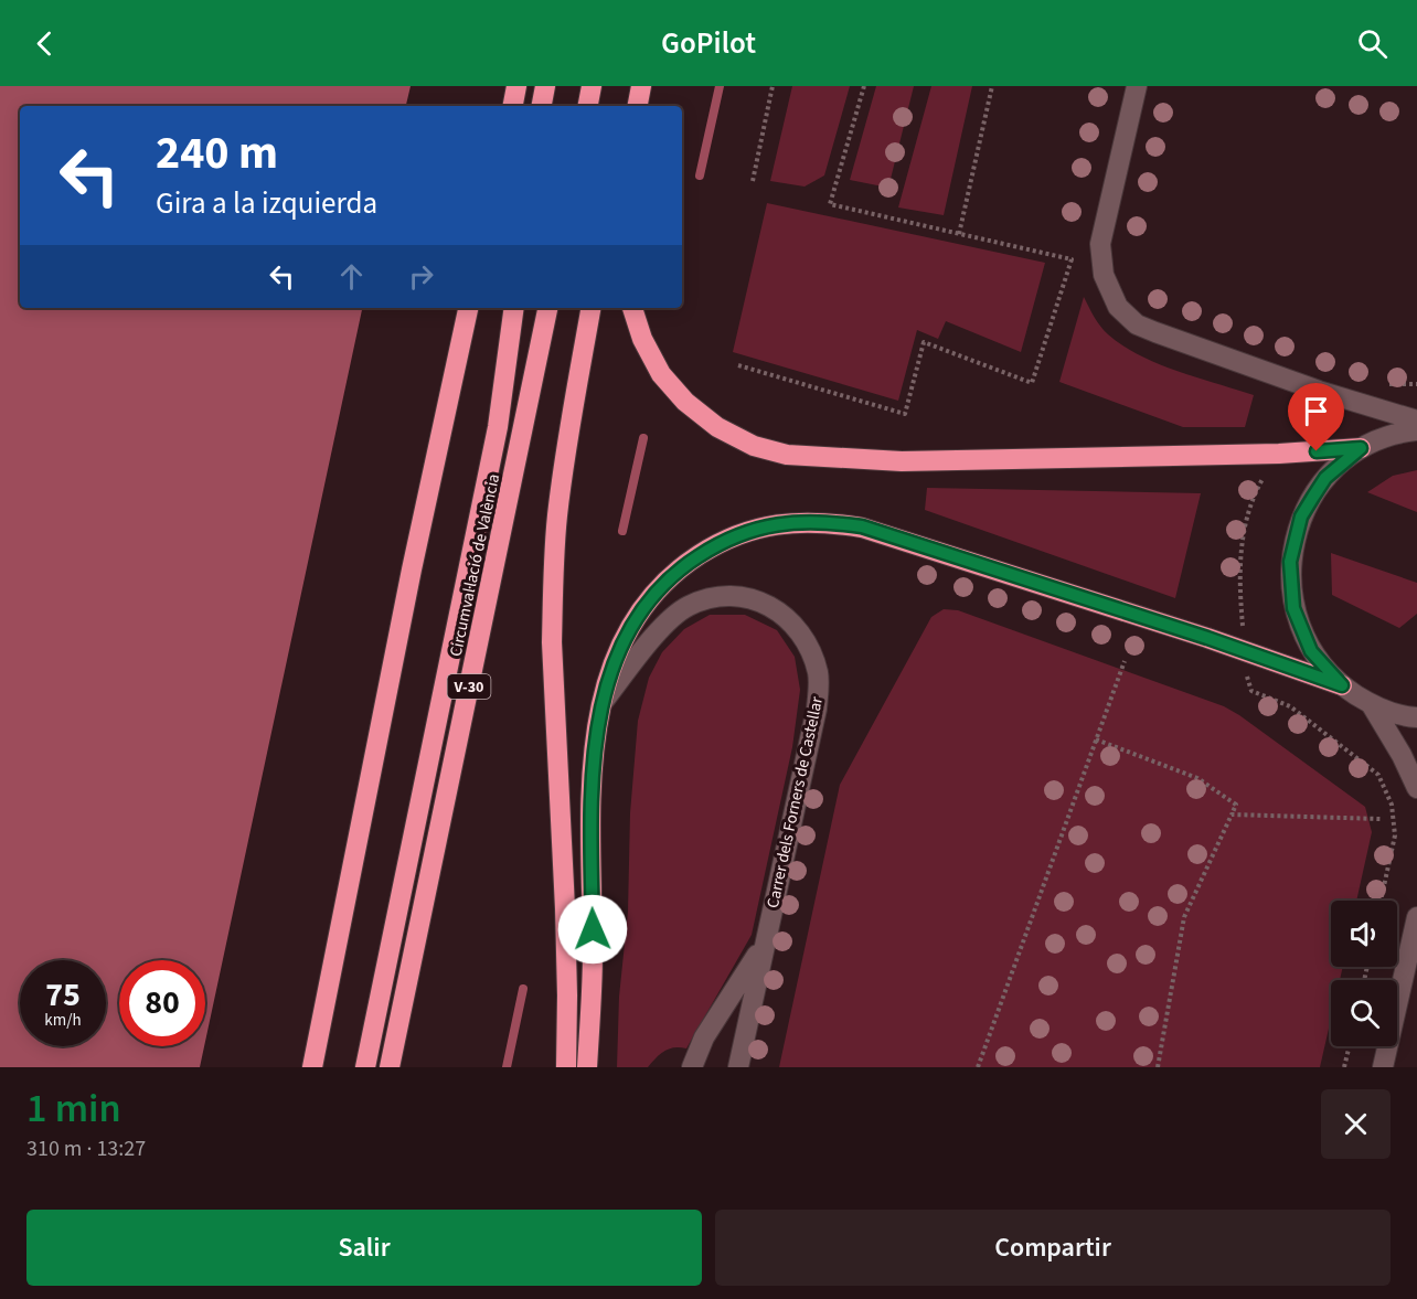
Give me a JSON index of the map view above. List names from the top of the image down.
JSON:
{
  "streets": {
    "highway": ["Circumval·lació de València", "V-30"],
    "street": ["Carrer dels Forners de Castellar"]
  },
  "page": {
    "header": "GoPilot",
    "turn": ["240 m", "Gira a la izquierda"],
    "speed": "75 km/h",
    "limit": "80",
    "heading": ["1 min", "310 m · 13:27"],
    "buttons": ["Salir", "Compartir"]
  }
}
